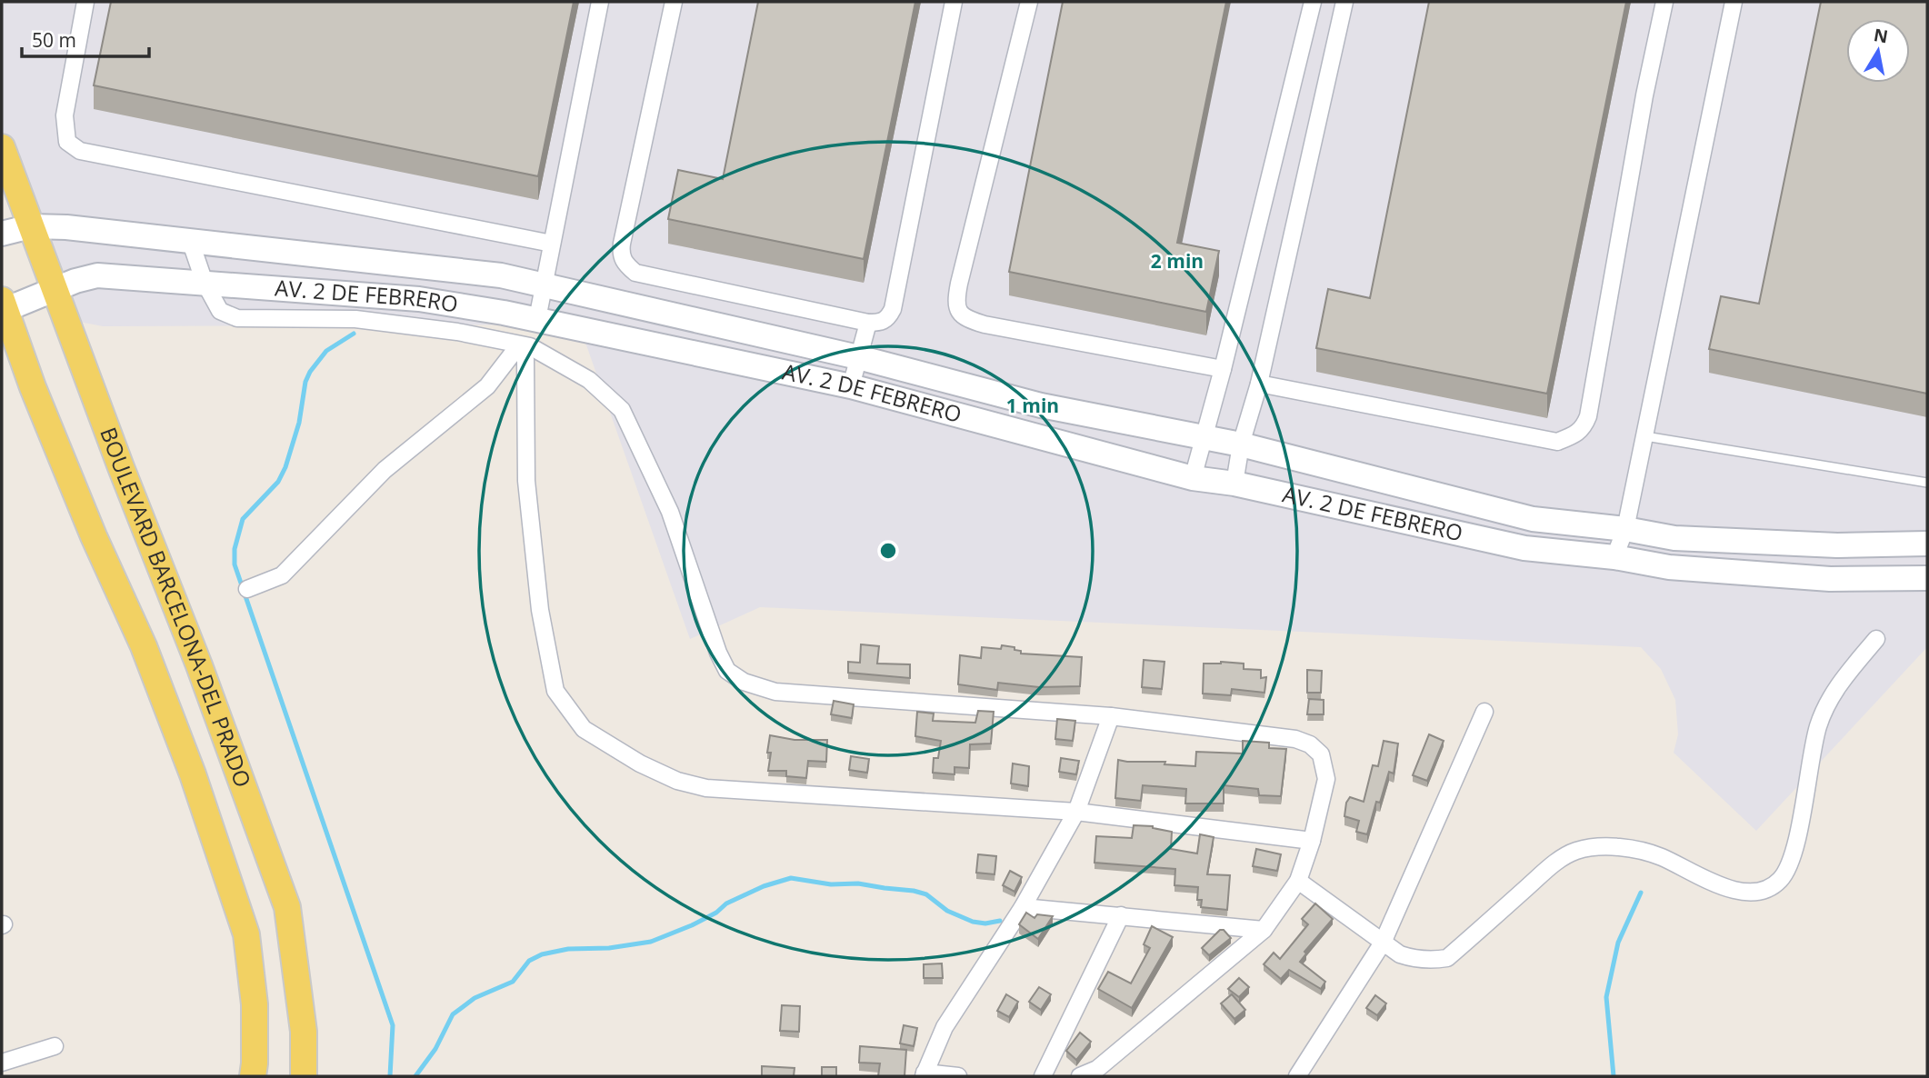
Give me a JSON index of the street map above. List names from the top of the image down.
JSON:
{
  "streets": {
    "main road": ["AV. 2 DE FEBRERO", "BOULEVARD BARCELONA-DEL PRADO"]
  },
  "crossings": [
    ["AV. 2 DE FEBRERO", "BOULEVARD BARCELONA-DEL PRADO"]
  ],
  "scale_bar": "50 m",
  "north": "top",
  "rings": ["2 min", "1 min"]
}
